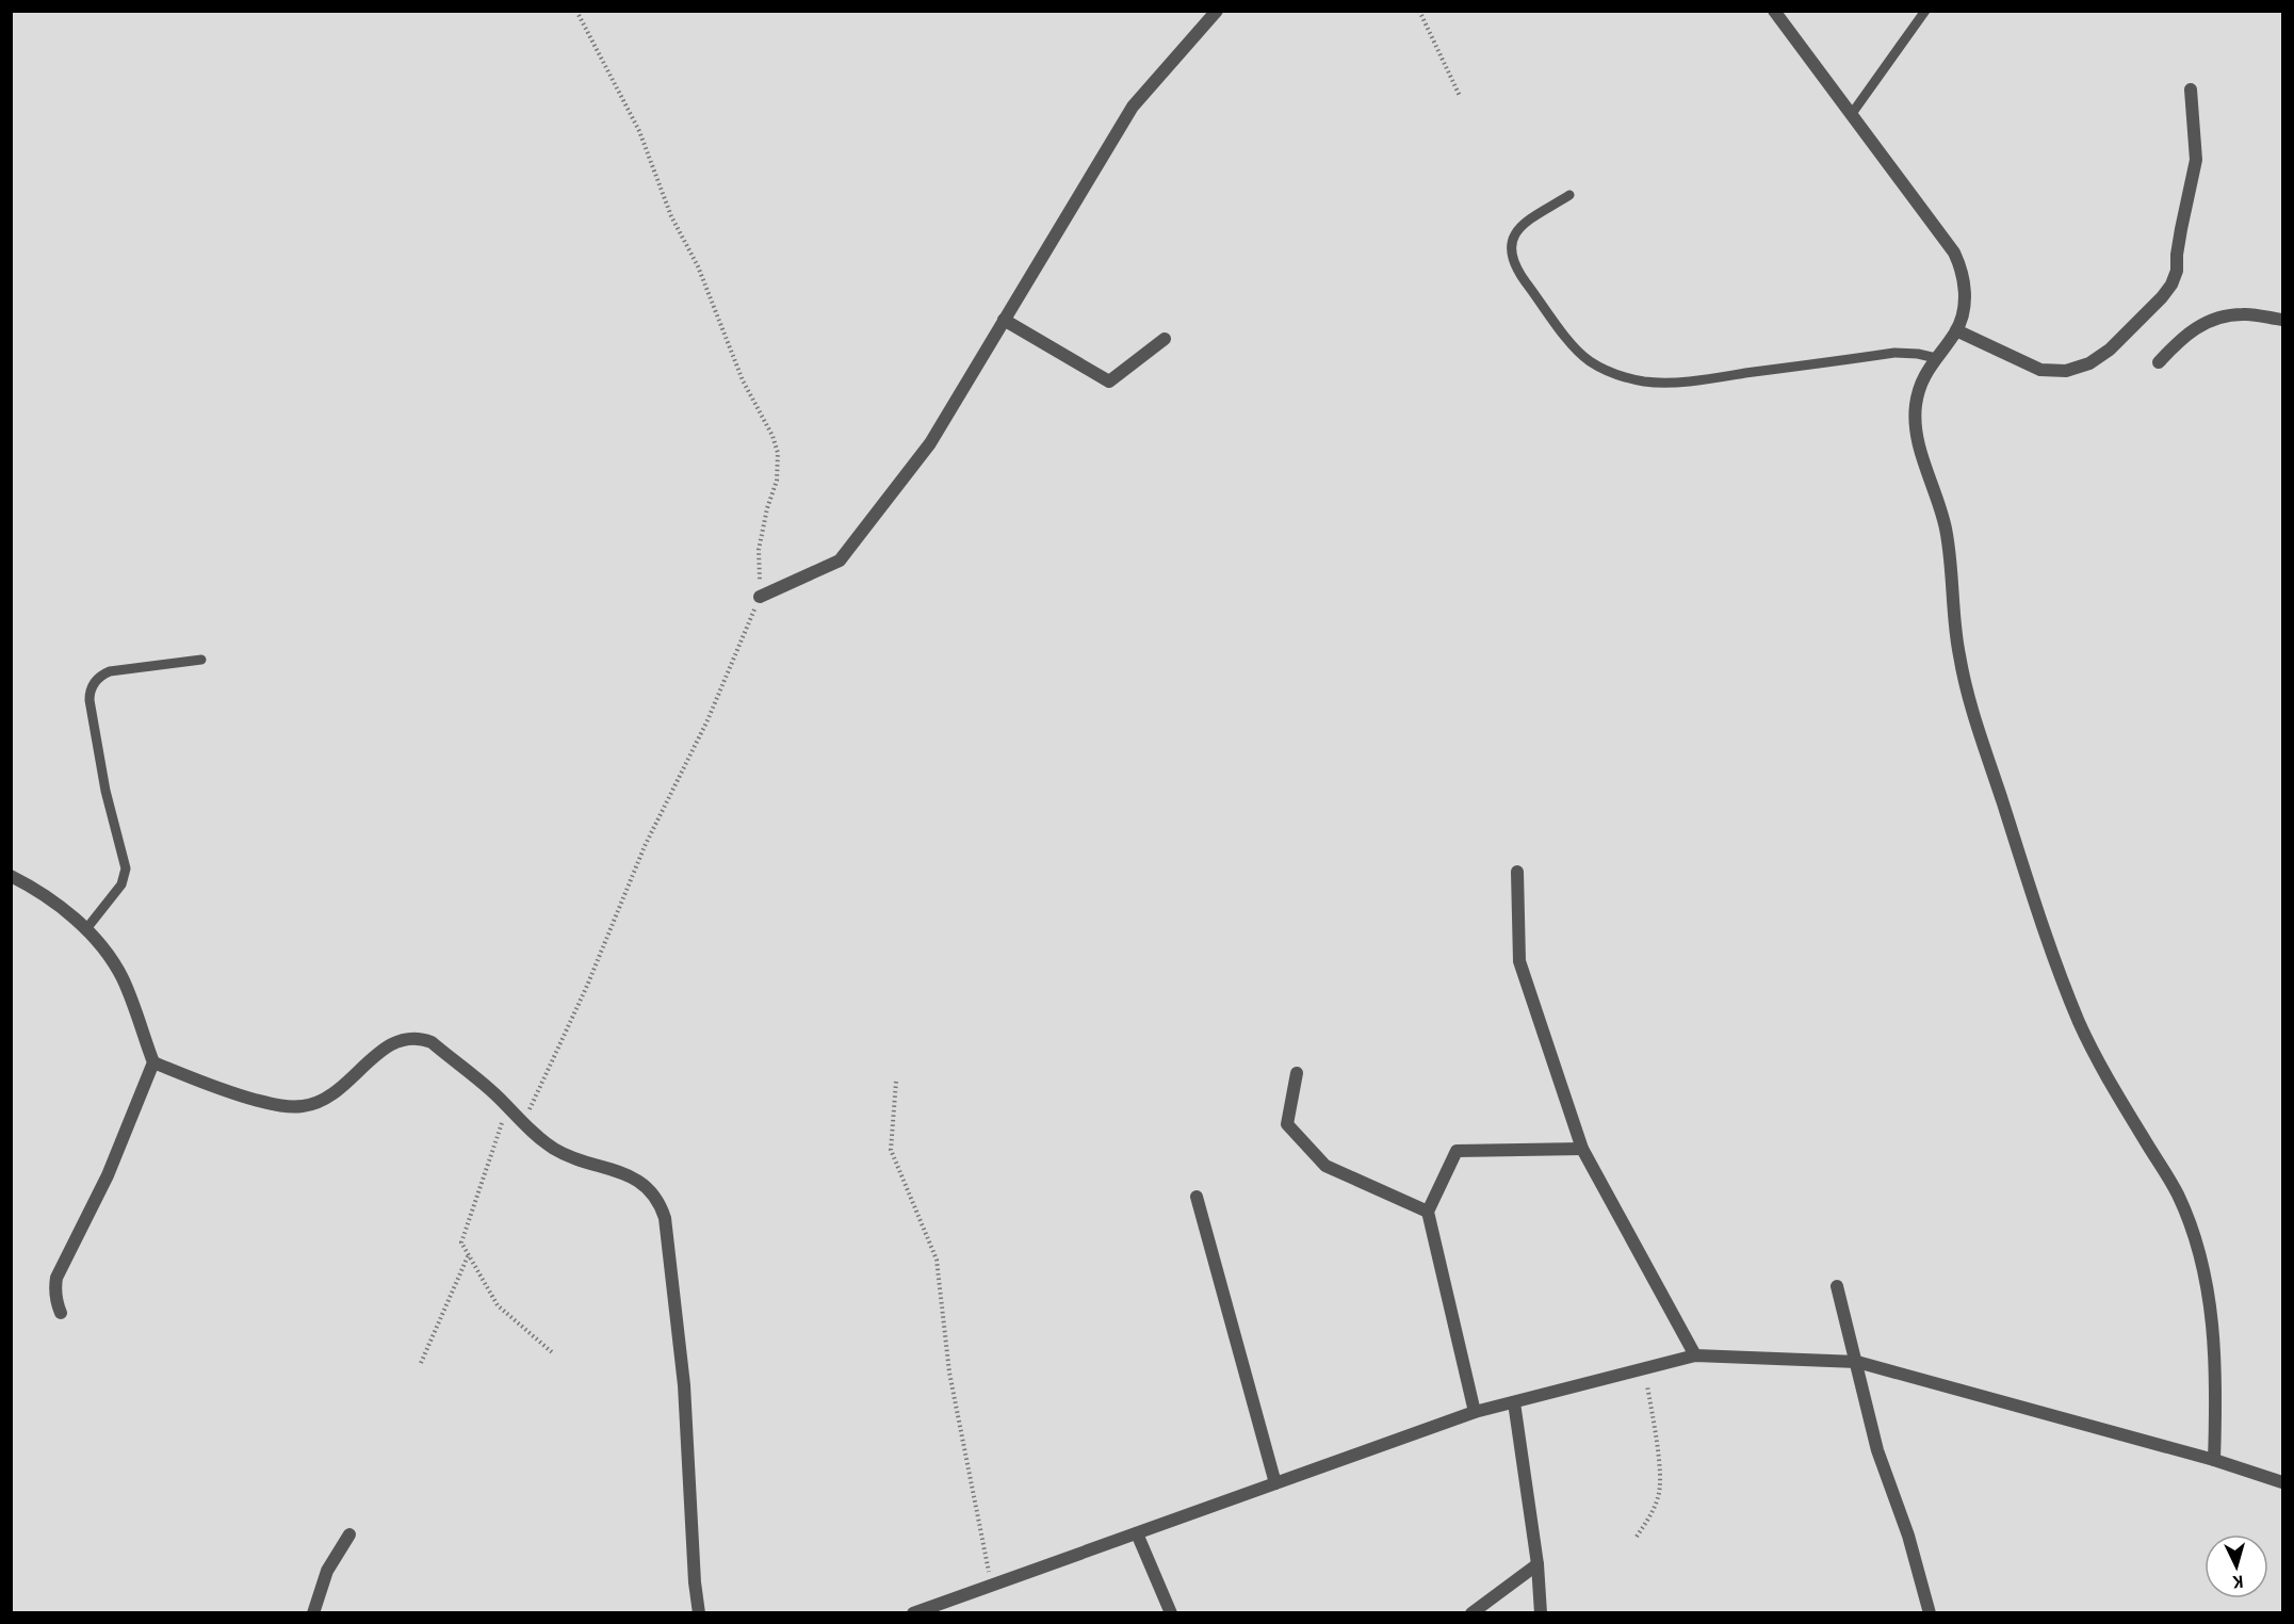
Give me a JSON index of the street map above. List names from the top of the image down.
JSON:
{
  "north": "bottom"
}
